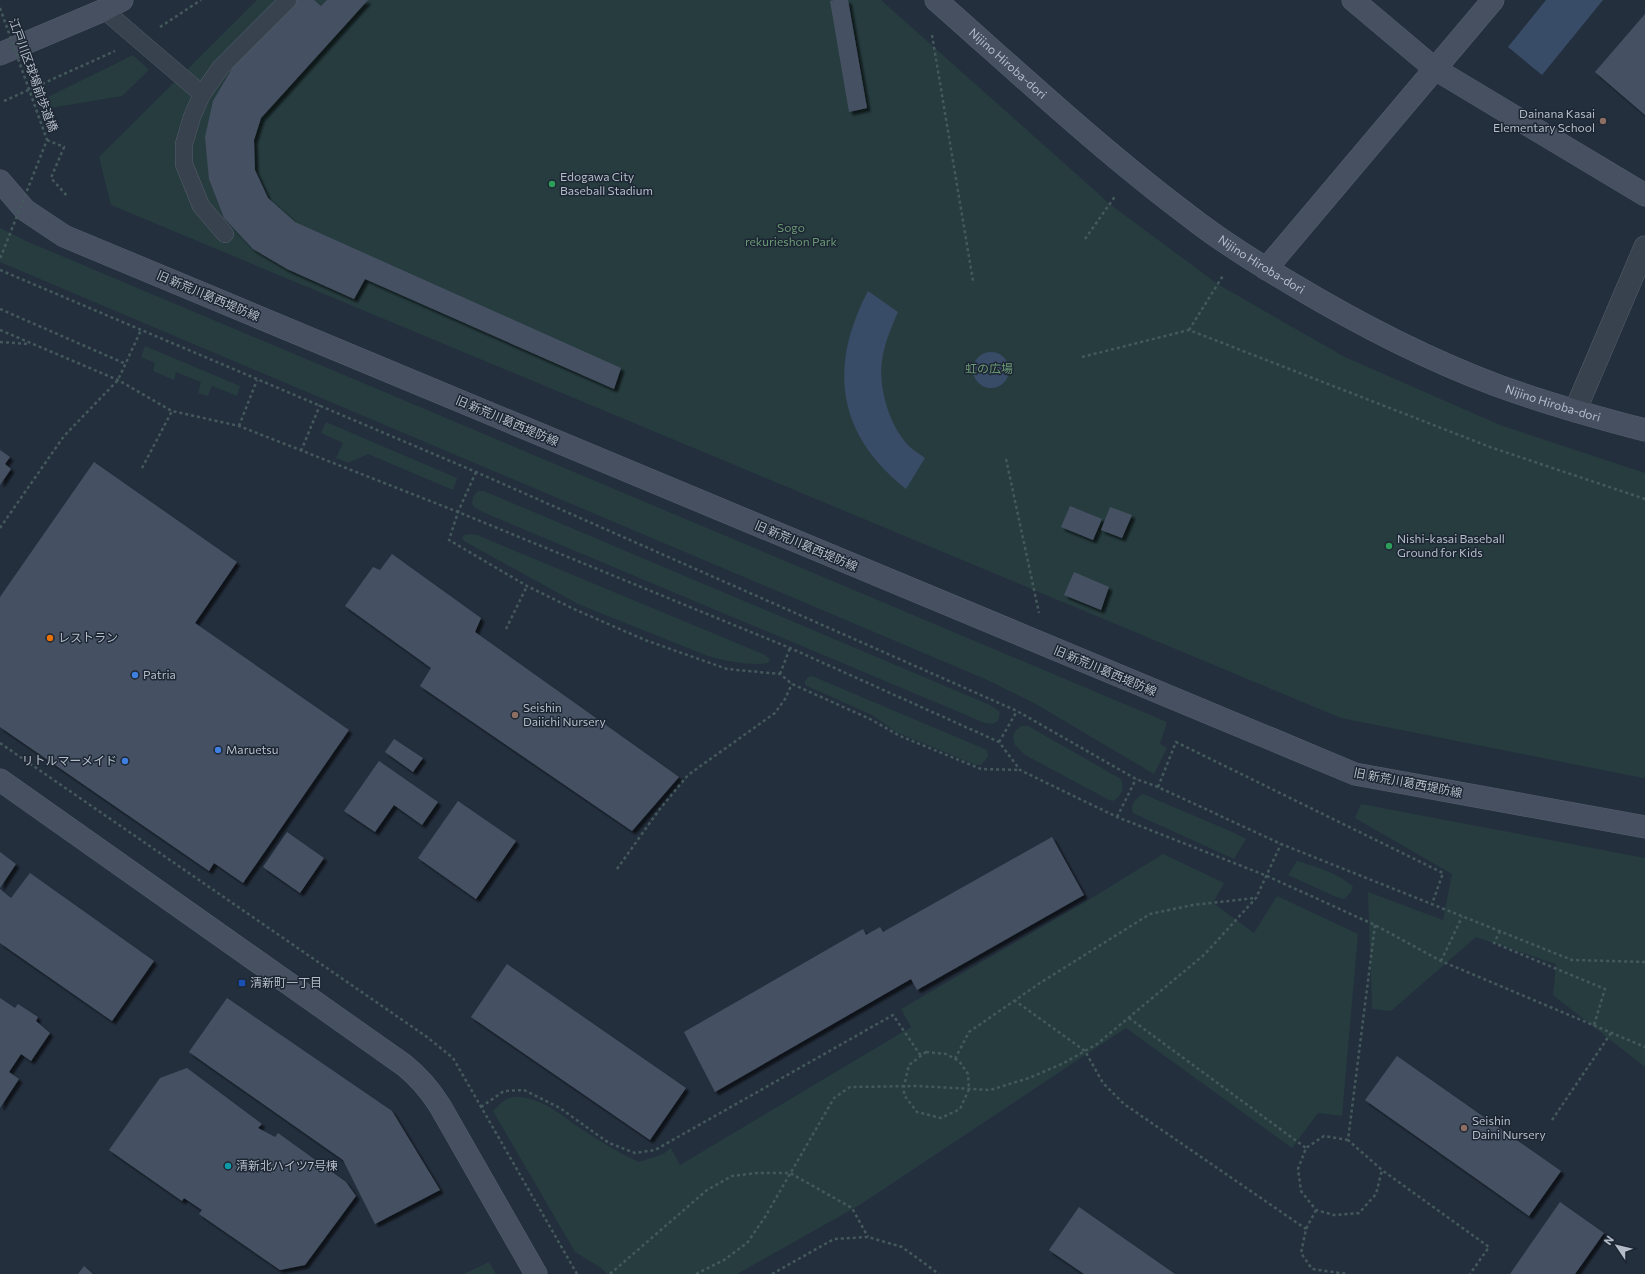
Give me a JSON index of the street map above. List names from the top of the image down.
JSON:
{
  "streets": {
    "street": ["Nijino Hiroba-dori", "旧 新荒川葛西堤防線"],
    "path": ["江戸川区球場前歩道橋"]
  },
  "parks": ["Sogo rekurieshon Park", "虹の広場"],
  "places": {
    "other": [
      "Dainana Kasai Elementary School",
      "Edogawa City Baseball Stadium",
      "Nishi-kasai Baseball Ground for Kids",
      "レストラン",
      "Patria",
      "Seishin Daiichi Nursery",
      "Maruetsu",
      "リトルマーメイド",
      "Seishin Daini Nursery",
      "清新北ハイツ7号棟"
    ],
    "transit": ["清新町一丁目"]
  },
  "north": "top left"
}
